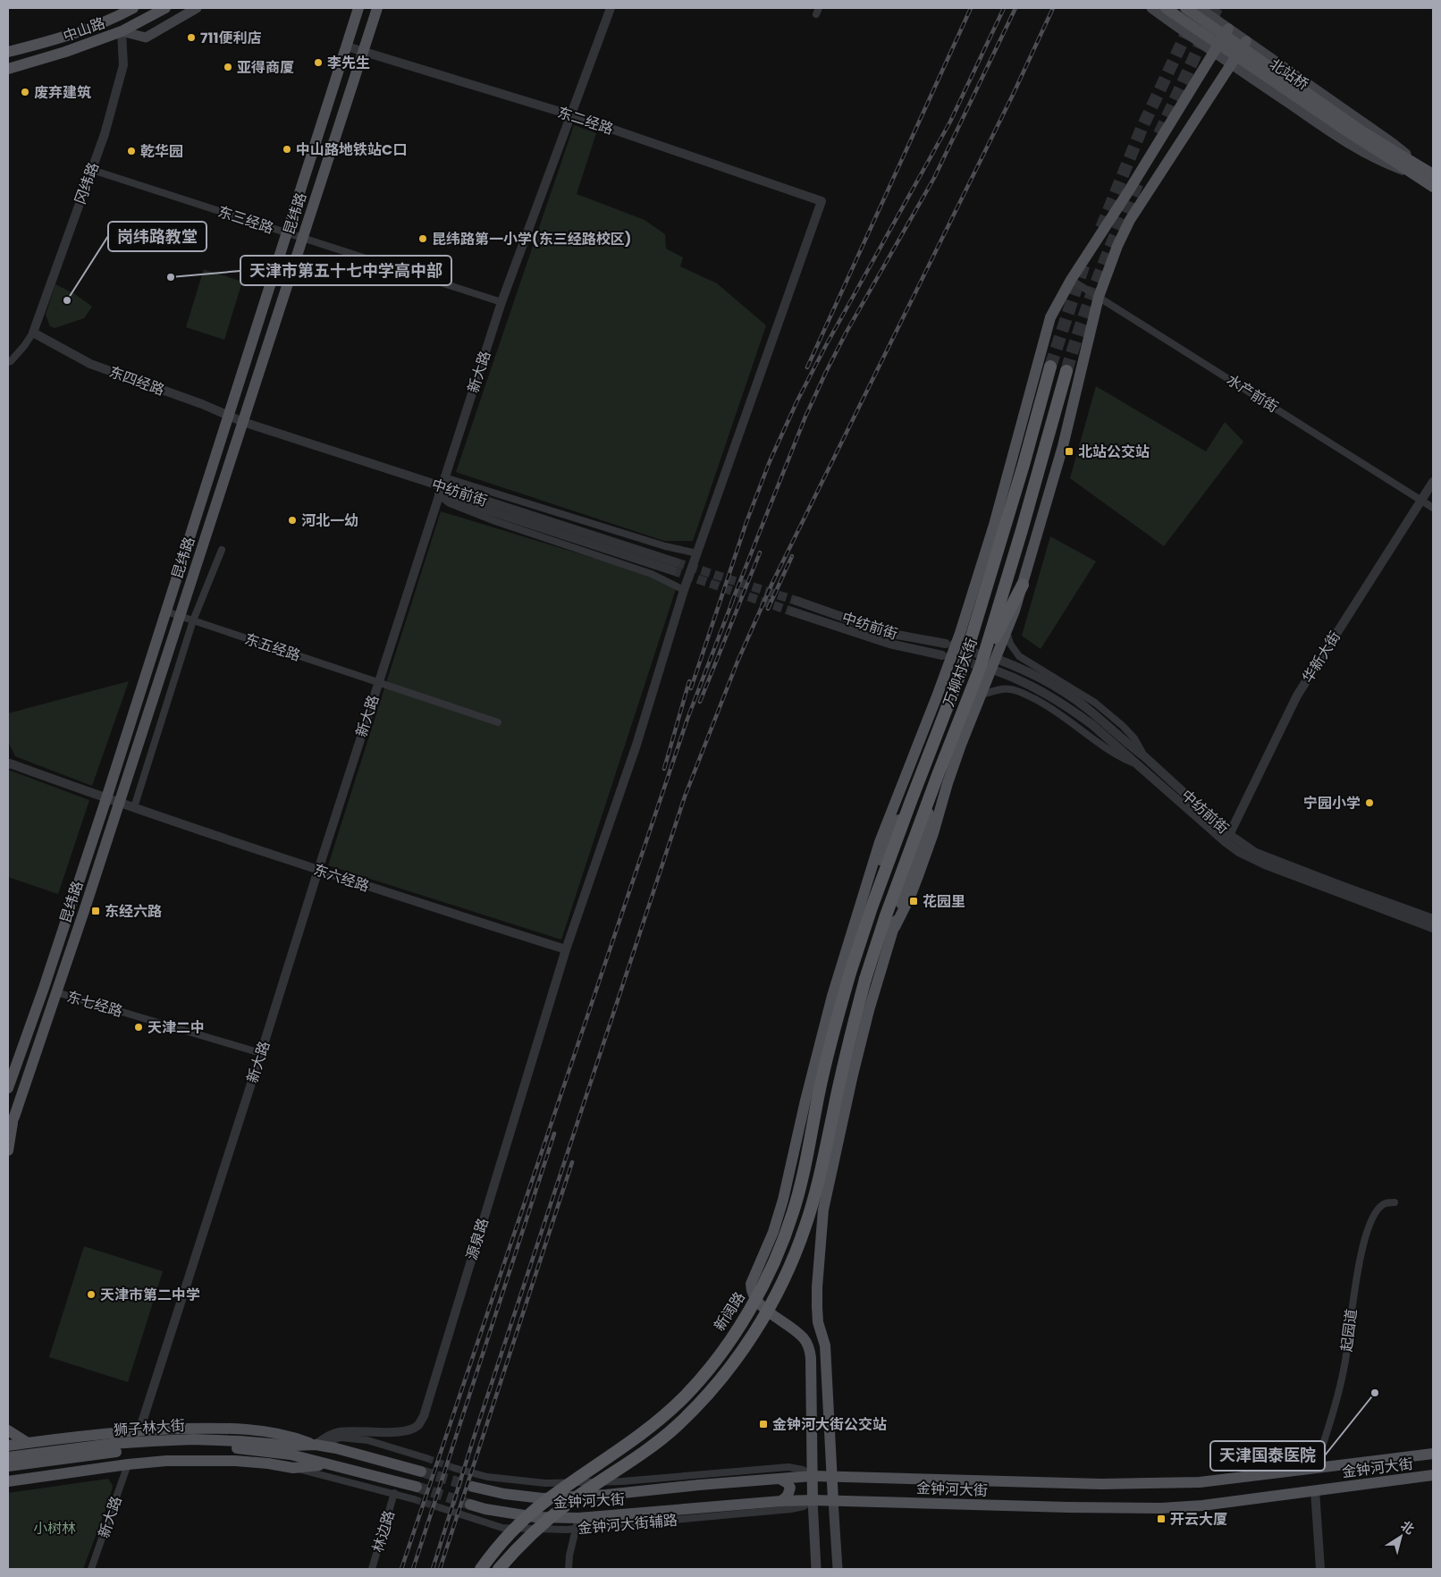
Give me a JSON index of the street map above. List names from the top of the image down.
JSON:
{
  "streets": {
    "highway": ["万柳村大街", "新阔路"],
    "main road": [
      "中山路",
      "北站桥",
      "昆纬路",
      "狮子林大街",
      "金钟河大街"
    ],
    "street": [
      "东二经路",
      "冈纬路",
      "东三经路",
      "新大路",
      "东四经路",
      "水产前街",
      "中纺前街",
      "东五经路",
      "华新大街",
      "东六经路",
      "东七经路",
      "源泉路",
      "起园道",
      "金钟河大街辅路",
      "林边路"
    ]
  },
  "crossings": [
    ["中山路", "冈纬路"],
    ["东二经路", "昆纬路"],
    ["东二经路", "新大路"],
    ["东二经路", "源泉路"],
    ["冈纬路", "东三经路"],
    ["冈纬路", "东四经路"],
    ["昆纬路", "东三经路"],
    ["昆纬路", "东四经路"],
    ["昆纬路", "中纺前街"],
    ["昆纬路", "东五经路"],
    ["昆纬路", "东六经路"],
    ["昆纬路", "东七经路"],
    ["东三经路", "新大路"],
    ["新大路", "中纺前街"],
    ["新大路", "东五经路"],
    ["新大路", "东六经路"],
    ["新大路", "东七经路"],
    ["东四经路", "中纺前街"],
    ["水产前街", "华新大街"],
    ["中纺前街", "华新大街"],
    ["万柳村大街", "新阔路"],
    ["东六经路", "源泉路"],
    ["起园道", "金钟河大街"],
    ["金钟河大街", "金钟河大街辅路"]
  ],
  "parks": ["小树林"],
  "places": {
    "other": [
      "711便利店",
      "李先生",
      "亚得商厦",
      "废弃建筑",
      "中山路地铁站C口",
      "乾华园",
      "昆纬路第一小学(东三经路校区)",
      "天津市第五十七中学高中部",
      "岗纬路教堂",
      "河北一幼",
      "宁园小学",
      "天津二中",
      "天津市第二中学",
      "天津国泰医院"
    ],
    "transit": [
      "北站公交站",
      "花园里",
      "东经六路",
      "金钟河大街公交站",
      "开云大厦"
    ]
  },
  "north": "top right"
}
